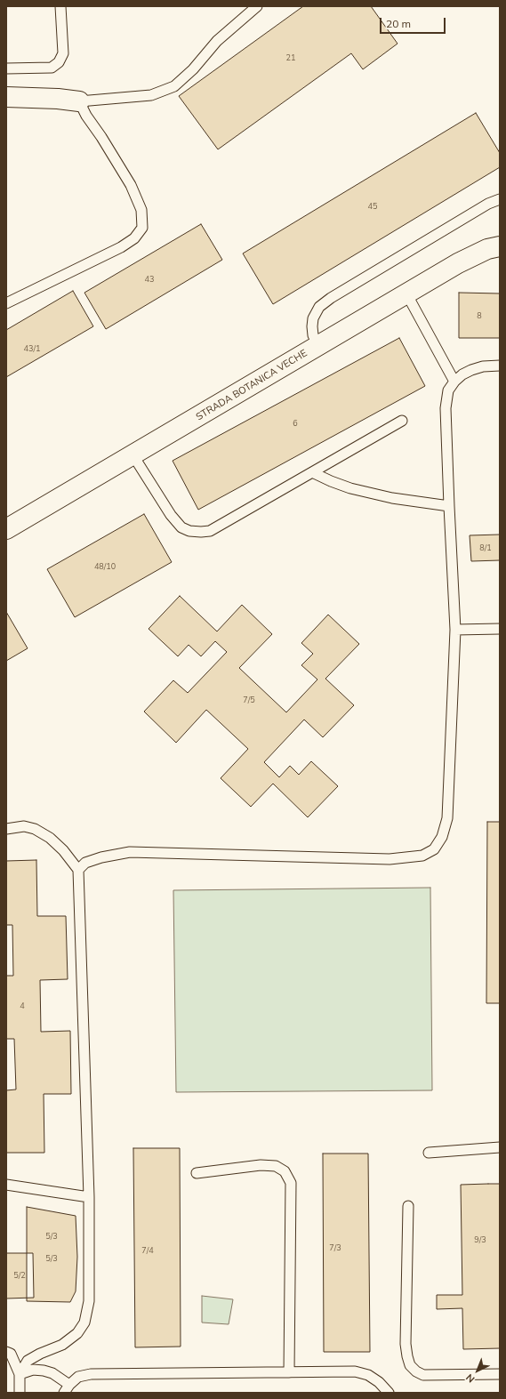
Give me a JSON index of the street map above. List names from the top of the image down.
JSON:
{
  "streets": {
    "street": ["STRADA BOTANICA VECHE"]
  },
  "house_numbers": [
    "21",
    "45",
    "43",
    "8",
    "43/1",
    "6",
    "8/1",
    "48/10",
    "7/5",
    "4",
    "5/3",
    "9/3",
    "7/3",
    "7/4",
    "5/3",
    "5/2"
  ],
  "scale_bar": "20 m",
  "north": "bottom left"
}
